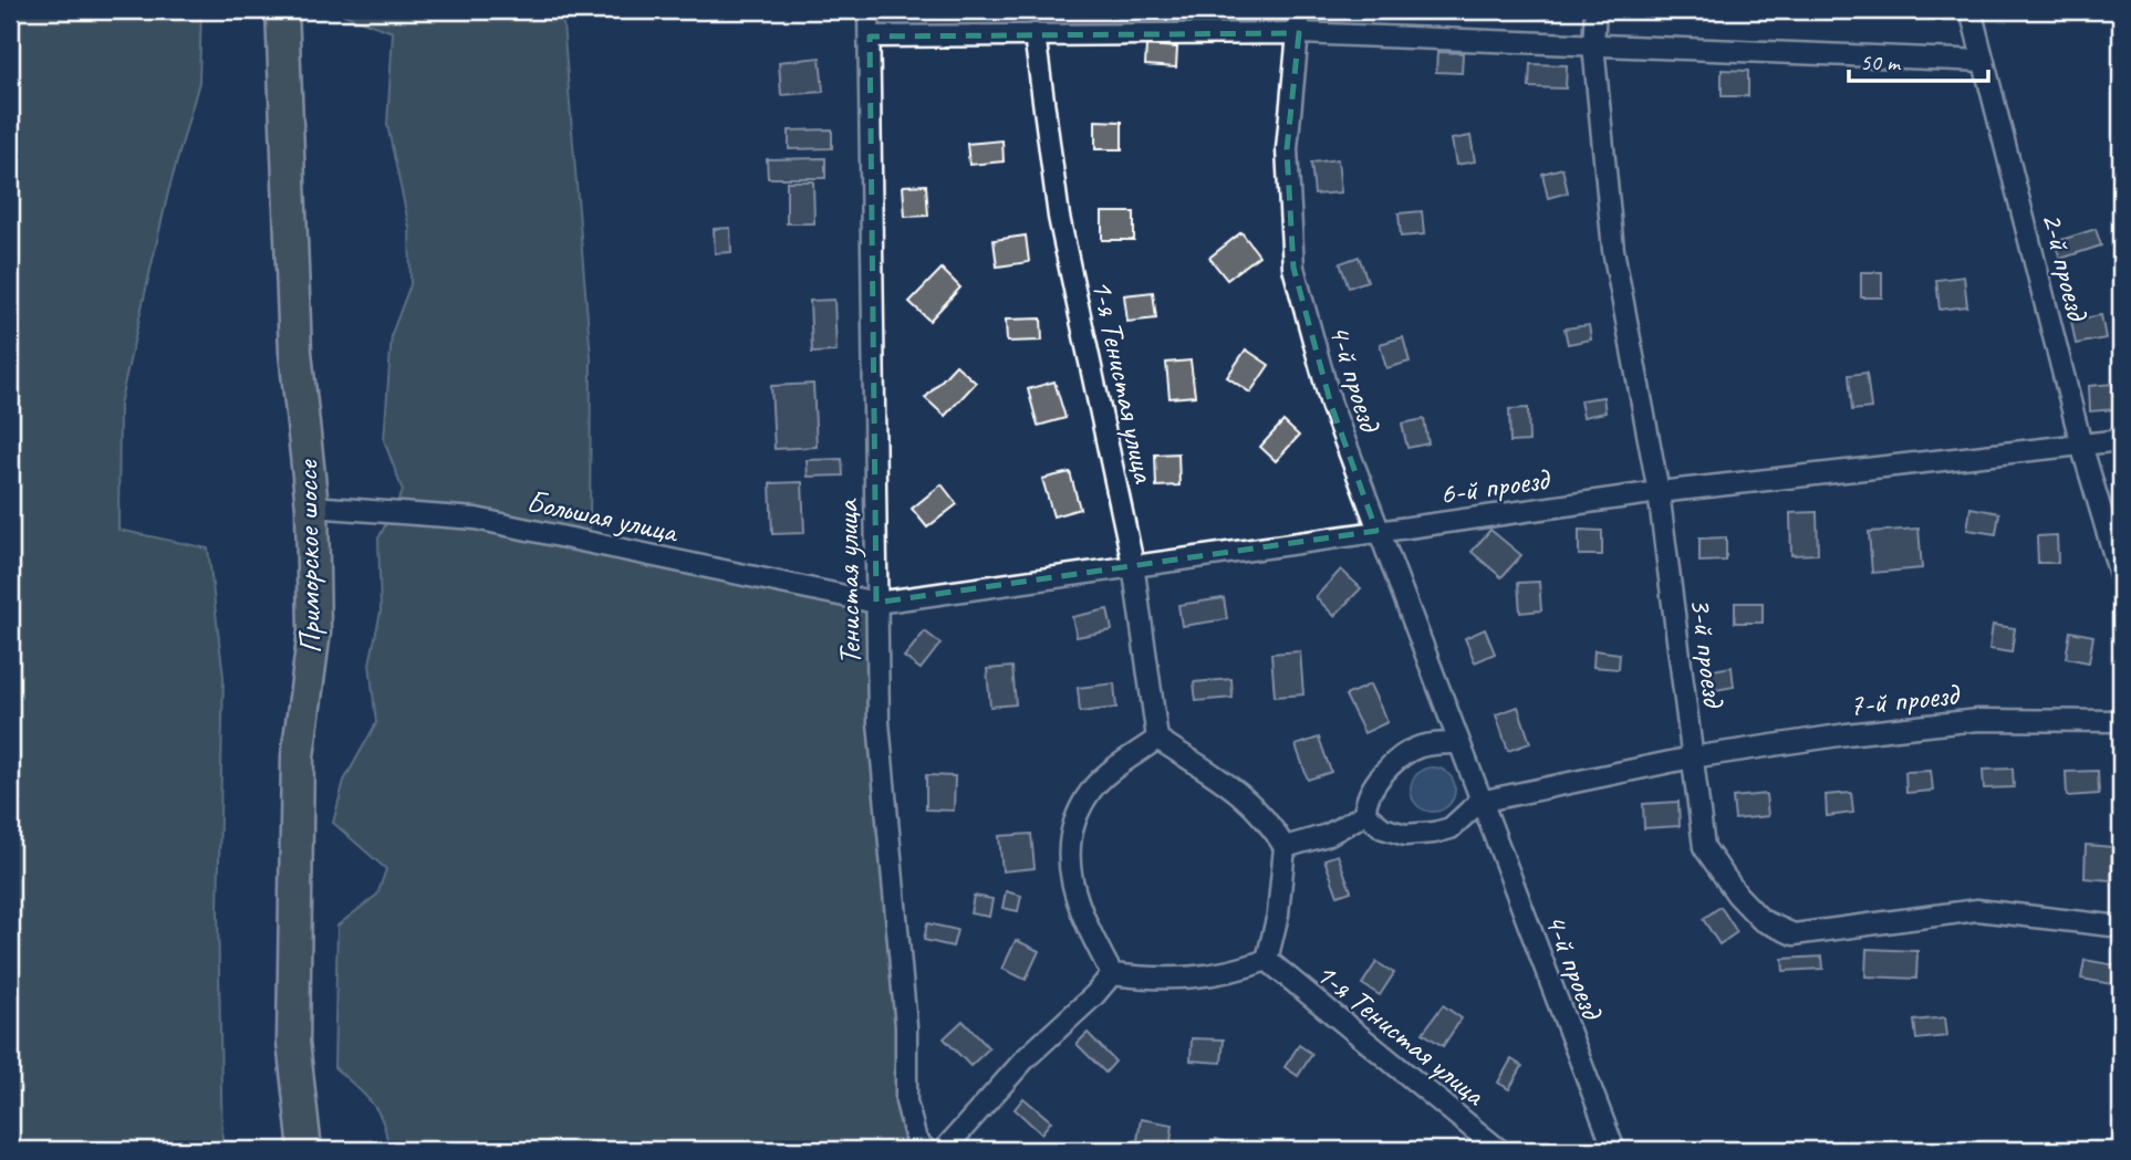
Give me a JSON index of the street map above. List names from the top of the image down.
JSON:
{
  "streets": {
    "main road": ["Приморское шоссе"],
    "street": [
      "2-й проезд",
      "4-й проезд",
      "1-я Тенистая улица",
      "6-й проезд",
      "Большая улица",
      "Тенистая улица",
      "3-й проезд",
      "7-й проезд"
    ]
  },
  "crossings": [
    ["2-й проезд", "6-й проезд"],
    ["4-й проезд", "6-й проезд"],
    ["4-й проезд", "7-й проезд"],
    ["1-я Тенистая улица", "6-й проезд"],
    ["6-й проезд", "Большая улица"],
    ["6-й проезд", "Тенистая улица"],
    ["6-й проезд", "3-й проезд"],
    ["Большая улица", "Приморское шоссе"],
    ["Большая улица", "Тенистая улица"],
    ["3-й проезд", "7-й проезд"]
  ],
  "scale_bar": "50 m"
}
